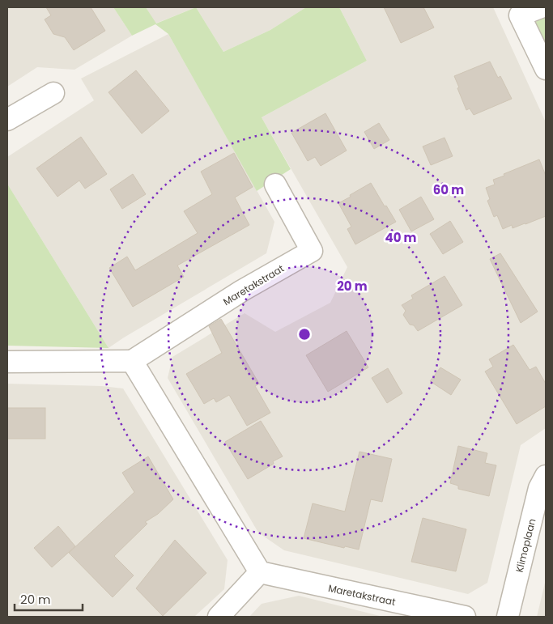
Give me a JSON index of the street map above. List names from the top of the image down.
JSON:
{
  "streets": {
    "street": ["Maretakstraat", "Klimoplaan"]
  },
  "scale_bar": "20 m",
  "rings": ["60 m", "40 m", "20 m"]
}
